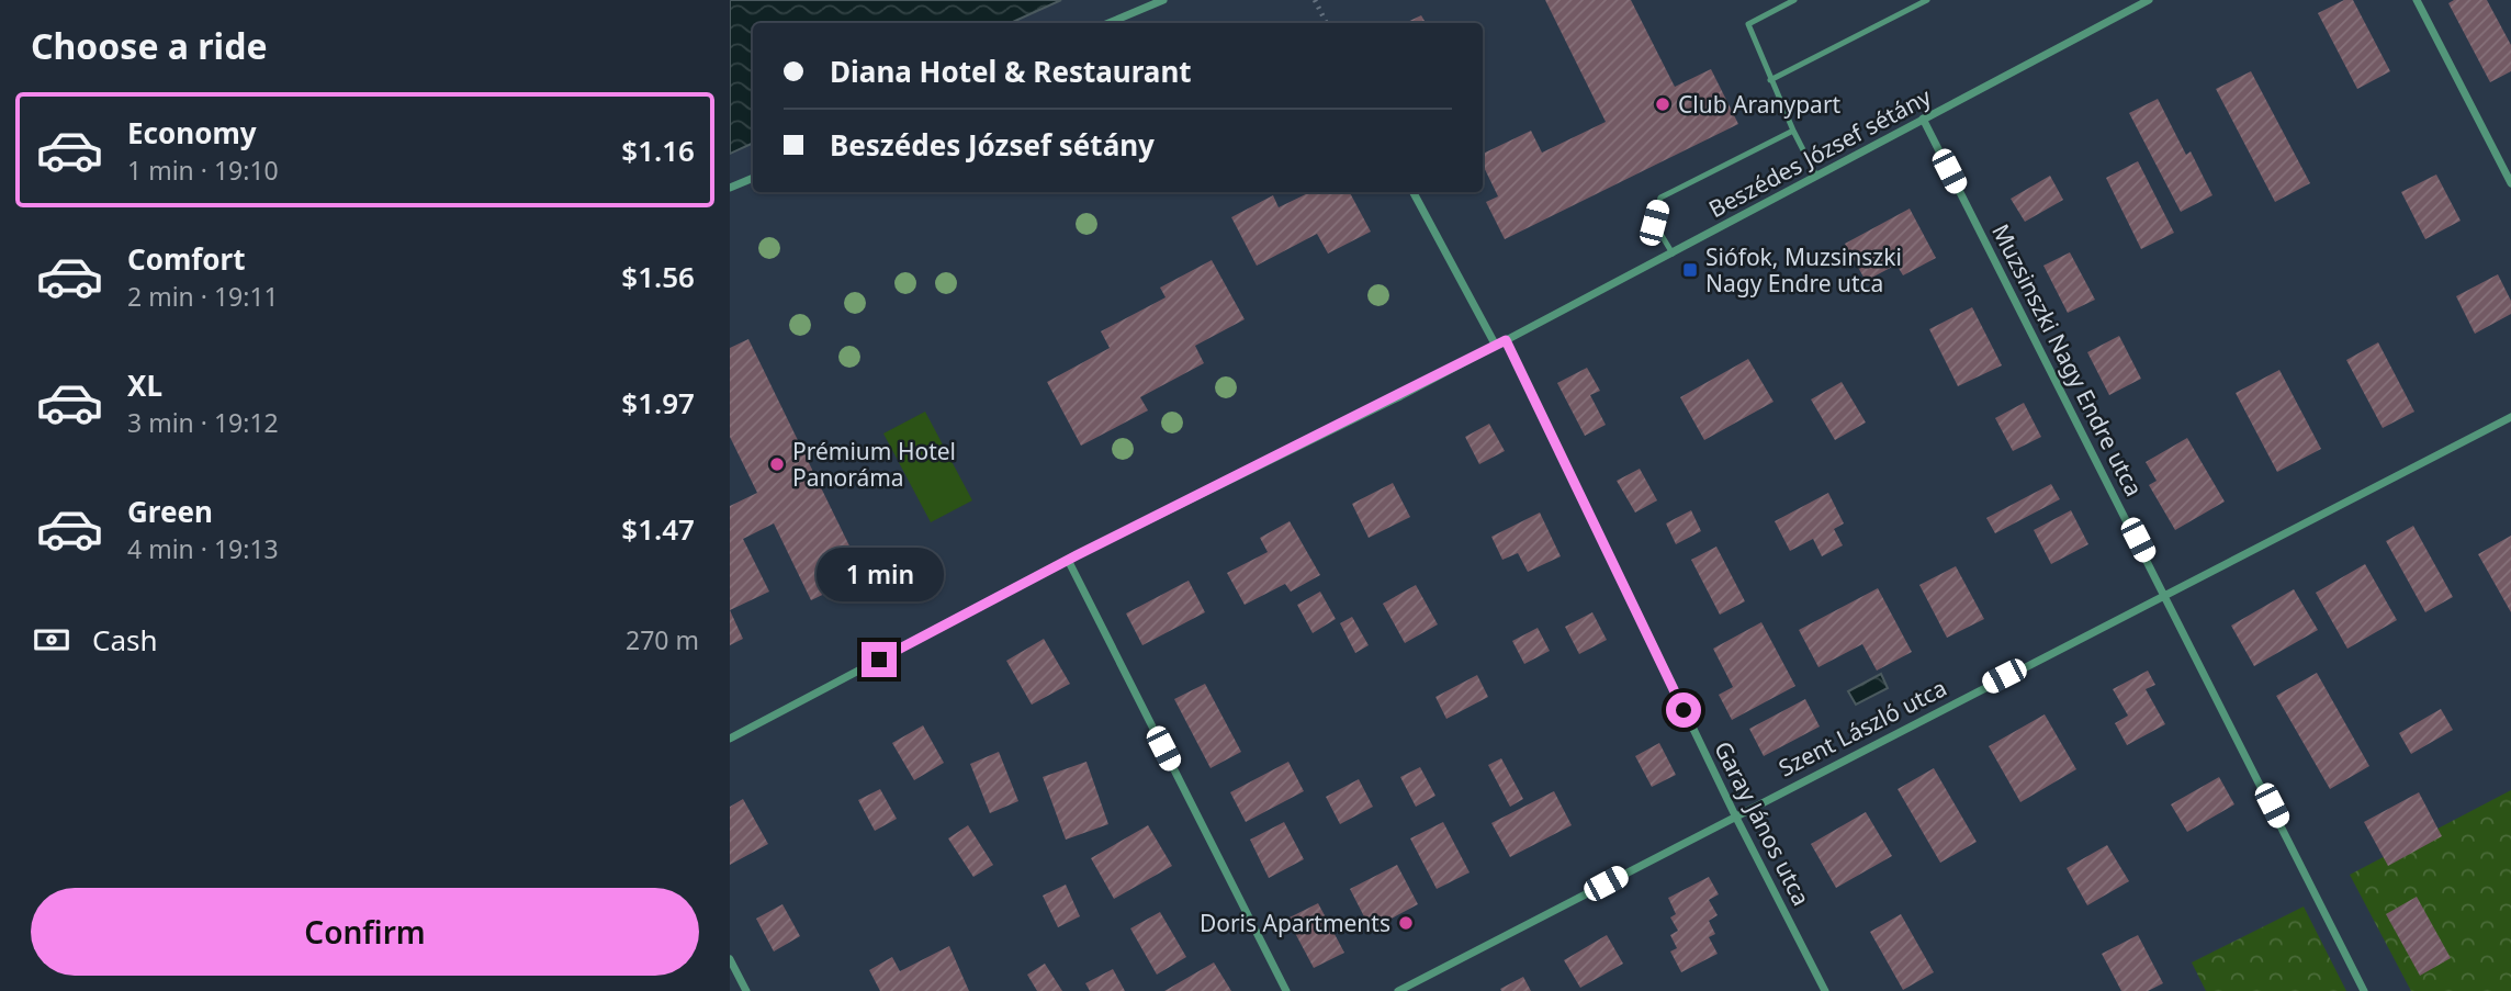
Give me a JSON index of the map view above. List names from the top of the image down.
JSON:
{
  "streets": {
    "street": [
      "Beszédes József sétány",
      "Muzsinszki Nagy Endre utca",
      "Szent László utca",
      "Garay János utca"
    ]
  },
  "crossings": [
    ["Beszédes József sétány", "Muzsinszki Nagy Endre utca"],
    ["Beszédes József sétány", "Garay János utca"],
    ["Muzsinszki Nagy Endre utca", "Szent László utca"],
    ["Szent László utca", "Garay János utca"]
  ],
  "places": {
    "other": ["Club Aranypart", "Prémium Hotel Panoráma", "Doris Apartments"],
    "transit": ["Siófok, Muzsinszki Nagy Endre utca"]
  },
  "page": {
    "heading": "Choose a ride",
    "banner": ["Diana Hotel & Restaurant", "Beszédes József sétány"],
    "list": [
      {
        "name": "Economy",
        "note": "1 min · 19:10",
        "value": "$1.16"
      },
      {
        "name": "Comfort",
        "note": "2 min · 19:11",
        "value": "$1.56"
      },
      {
        "name": "XL",
        "note": "3 min · 19:12",
        "value": "$1.97"
      },
      {
        "name": "Green",
        "note": "4 min · 19:13",
        "value": "$1.47"
      }
    ],
    "bubble": "1 min",
    "pay": ["Cash", "270 m"],
    "buttons": "Confirm"
  }
}
